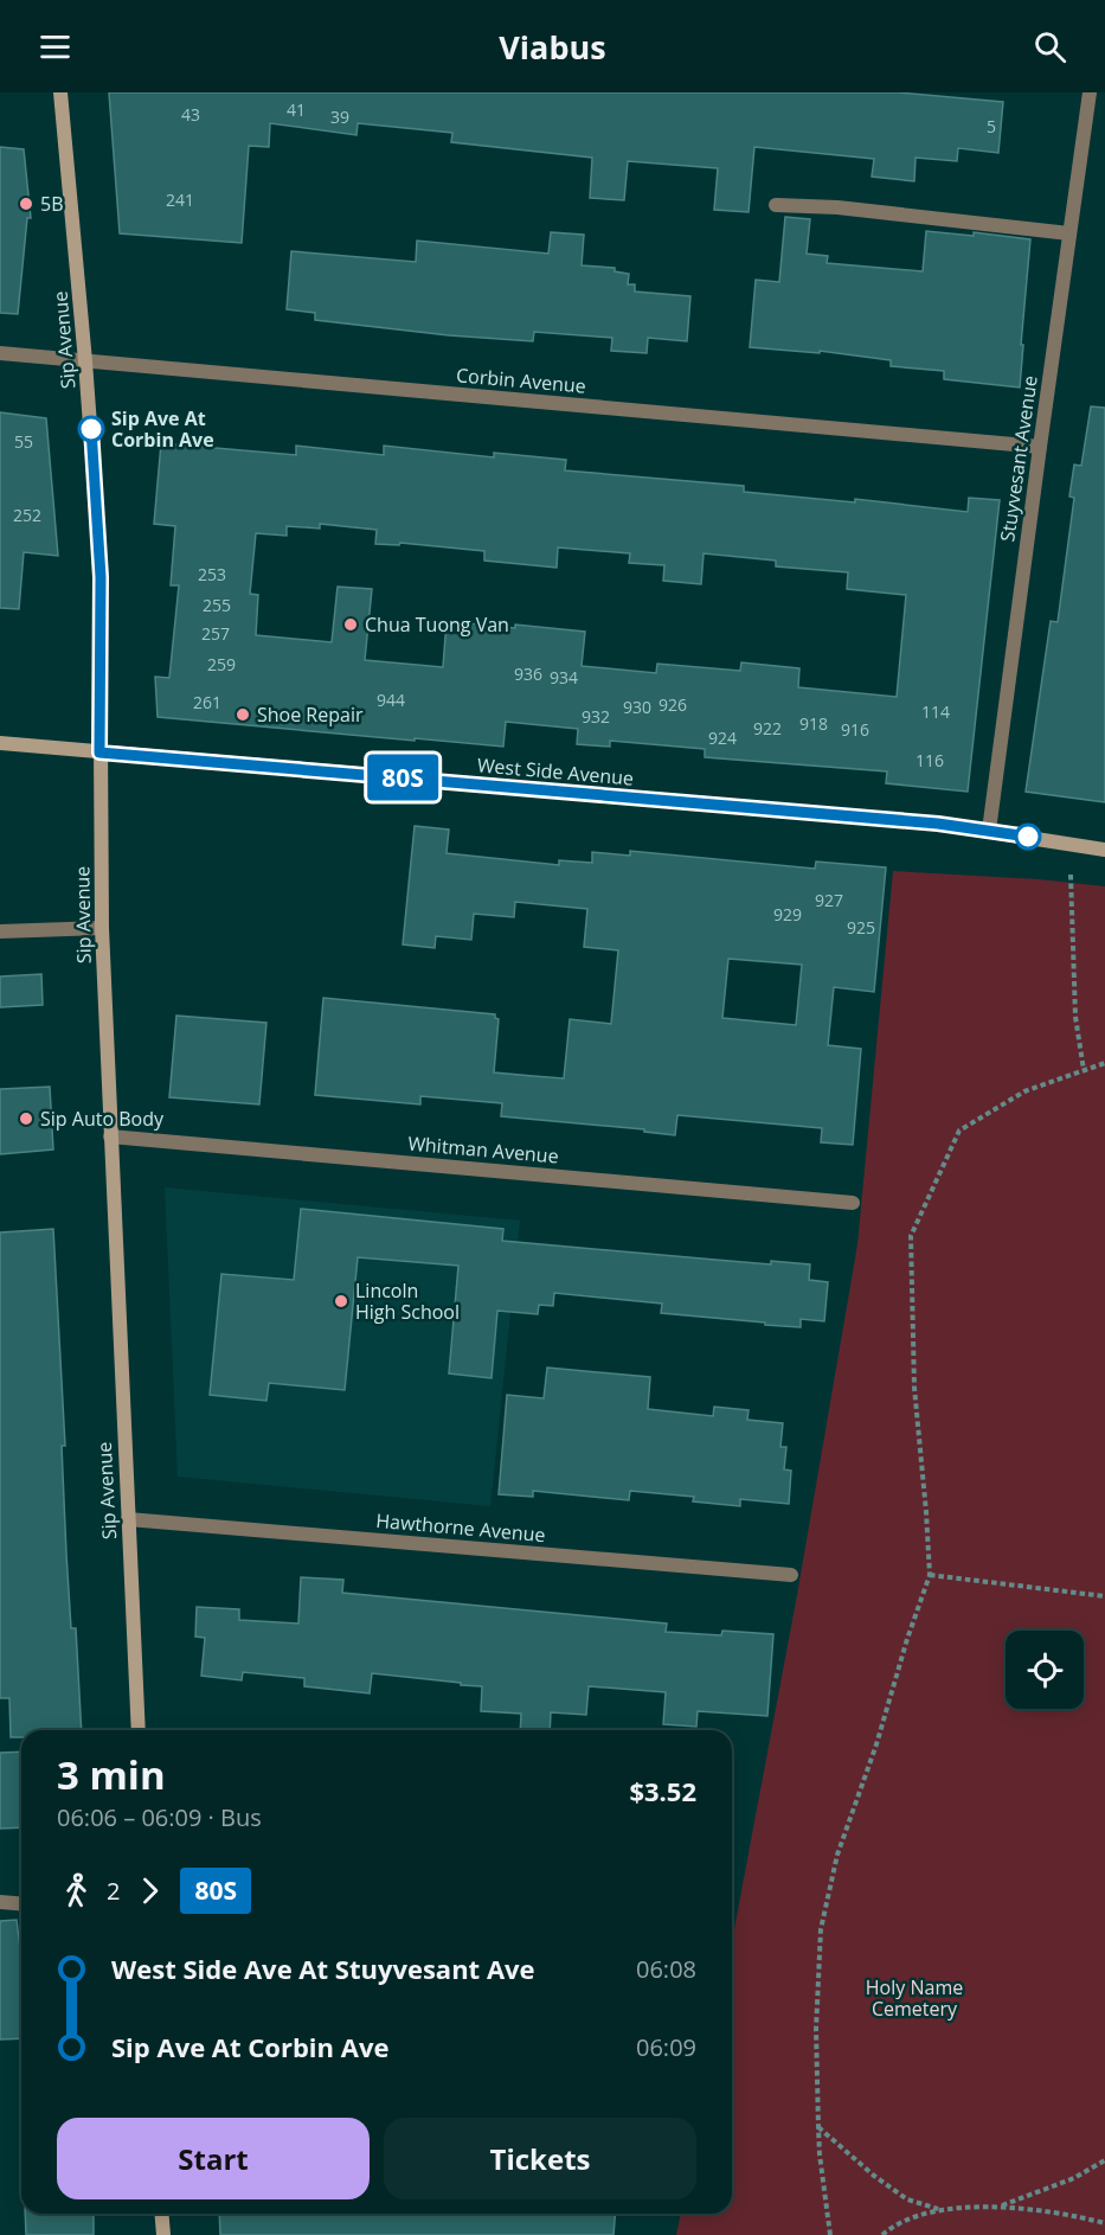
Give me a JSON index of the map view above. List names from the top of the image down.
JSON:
{
  "streets": {
    "street": [
      "Sip Avenue",
      "Corbin Avenue",
      "Stuyvesant Avenue",
      "West Side Avenue",
      "Whitman Avenue",
      "Hawthorne Avenue"
    ]
  },
  "crossings": [
    ["Sip Avenue", "Corbin Avenue"],
    ["Sip Avenue", "West Side Avenue"],
    ["Sip Avenue", "Whitman Avenue"],
    ["Sip Avenue", "Hawthorne Avenue"],
    ["Corbin Avenue", "Stuyvesant Avenue"],
    ["Stuyvesant Avenue", "West Side Avenue"]
  ],
  "parks": ["Holy Name Cemetery"],
  "places": [
    "5B",
    "Sip Ave At Corbin Ave",
    "Chua Tuong Van",
    "Shoe Repair",
    "Sip Auto Body",
    "Lincoln High School"
  ],
  "lines": ["bus line 80S"],
  "house_numbers": [
    "41",
    "43",
    "39",
    "5",
    "241",
    "55",
    "252",
    "253",
    "255",
    "257",
    "259",
    "936",
    "934",
    "944",
    "261",
    "926",
    "930",
    "114",
    "932",
    "918",
    "922",
    "916",
    "924",
    "116",
    "927",
    "929",
    "925"
  ],
  "page": {
    "header": "Viabus",
    "on_map": "80S",
    "heading": ["3 min", "06:06 – 06:09 · Bus", "$3.52"],
    "legs": ["2", "80S"],
    "list": [
      {
        "name": "West Side Ave At Stuyvesant Ave",
        "value": "06:08"
      },
      {
        "name": "Sip Ave At Corbin Ave",
        "value": "06:09"
      }
    ],
    "buttons": ["Start", "Tickets"]
  }
}
